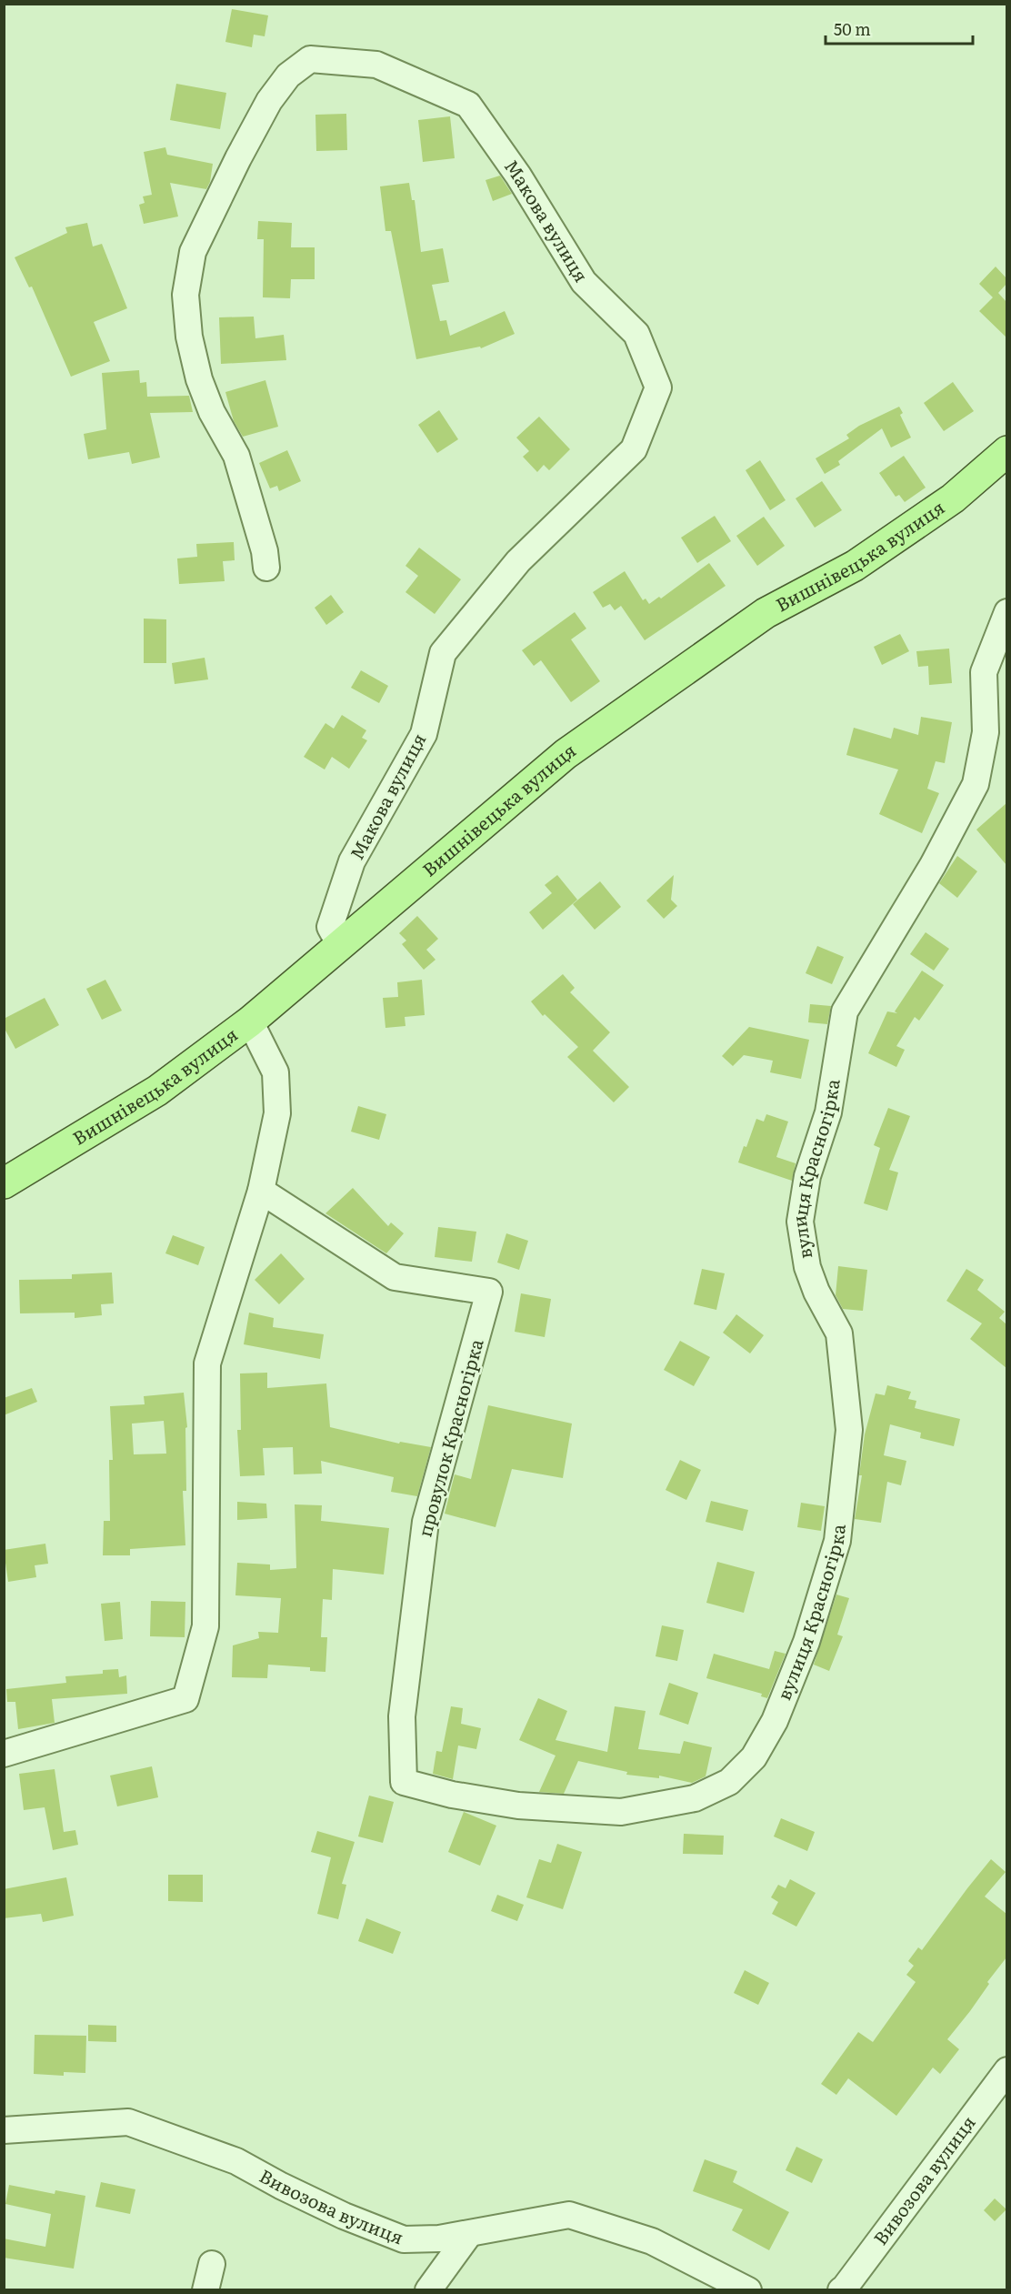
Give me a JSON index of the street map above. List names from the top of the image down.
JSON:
{
  "streets": {
    "main road": ["Вишнівецька вулиця"],
    "street": [
      "Макова вулиця",
      "вулиця Красногірка",
      "провулок Красногірка",
      "Вивозова вулиця"
    ]
  },
  "crossings": [
    ["Макова вулиця", "Вишнівецька вулиця"],
    ["вулиця Красногірка", "провулок Красногірка"]
  ],
  "scale_bar": "50 m"
}
